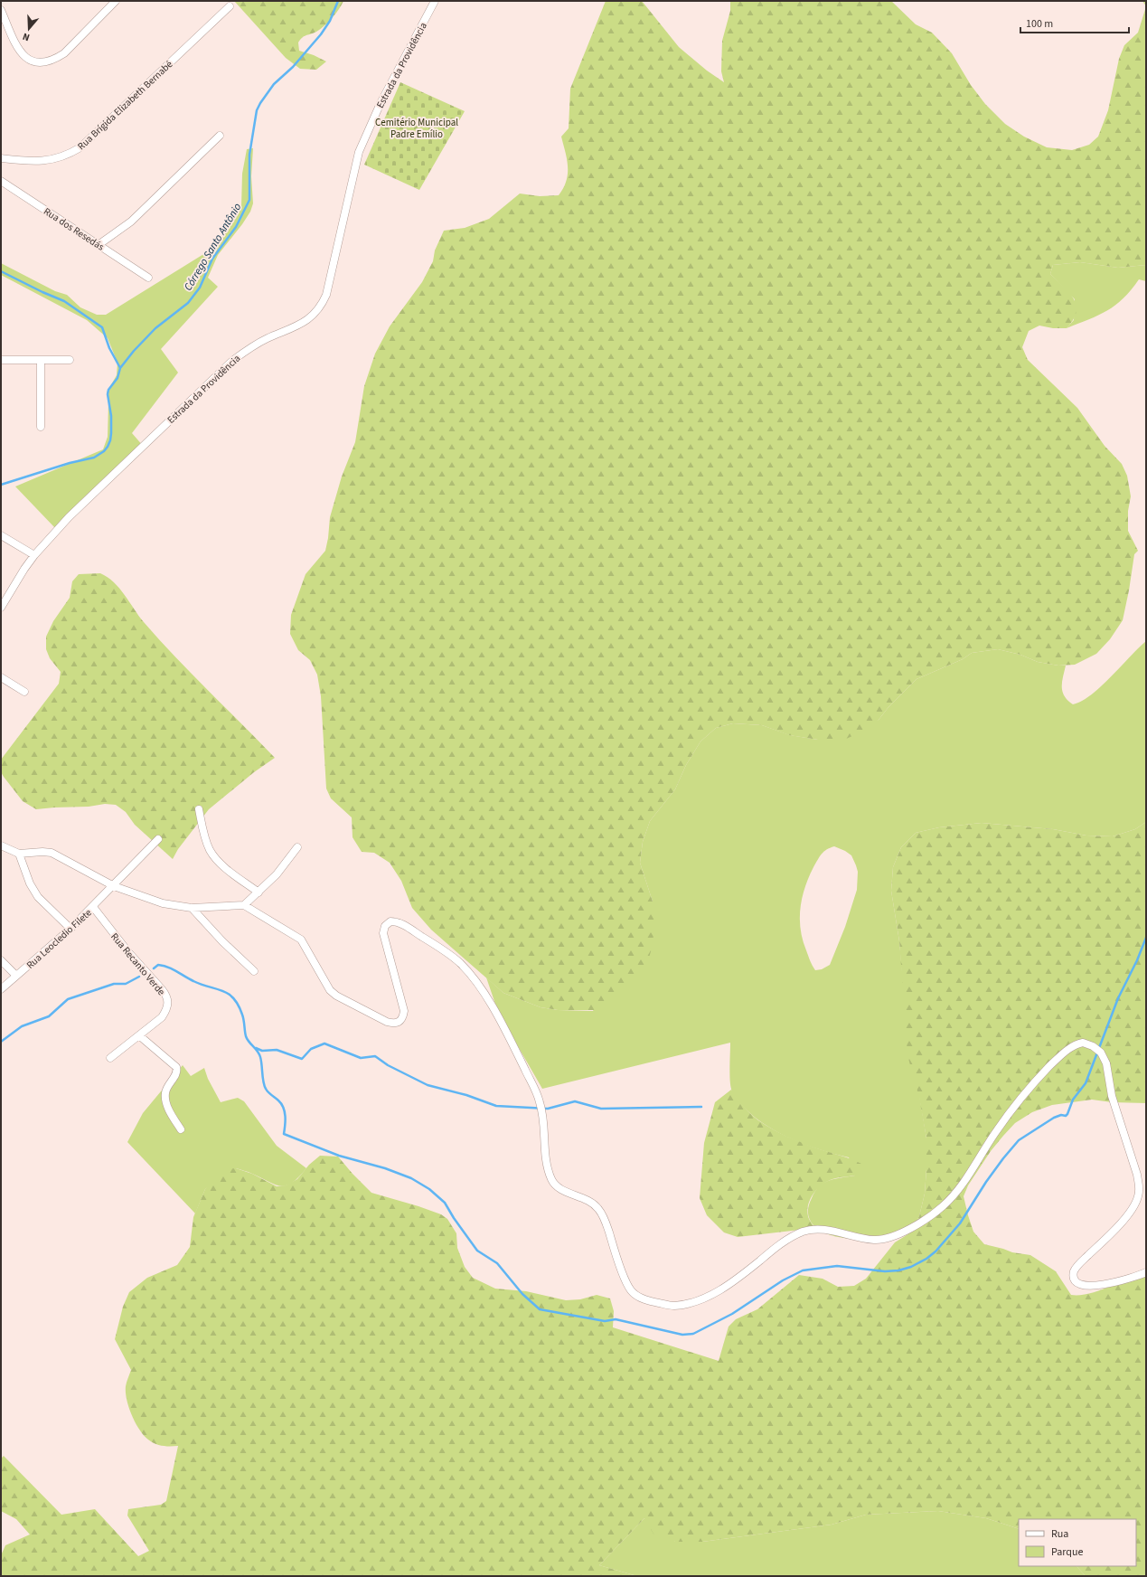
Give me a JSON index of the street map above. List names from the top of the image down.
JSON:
{
  "streets": {
    "street": [
      "Estrada da Providência",
      "Rua Brígida Elizabeth Bernabé",
      "Rua dos Resedás",
      "Rua Leocledio Filete",
      "Rua Recanto Verde"
    ]
  },
  "crossings": [
    ["Rua Leocledio Filete", "Rua Recanto Verde"]
  ],
  "water": ["Córrego Santo Antônio"],
  "parks": ["Cemitério Municipal Padre Emílio"],
  "legend": ["Rua", "Parque"],
  "scale_bar": "100 m",
  "north": "bottom"
}
